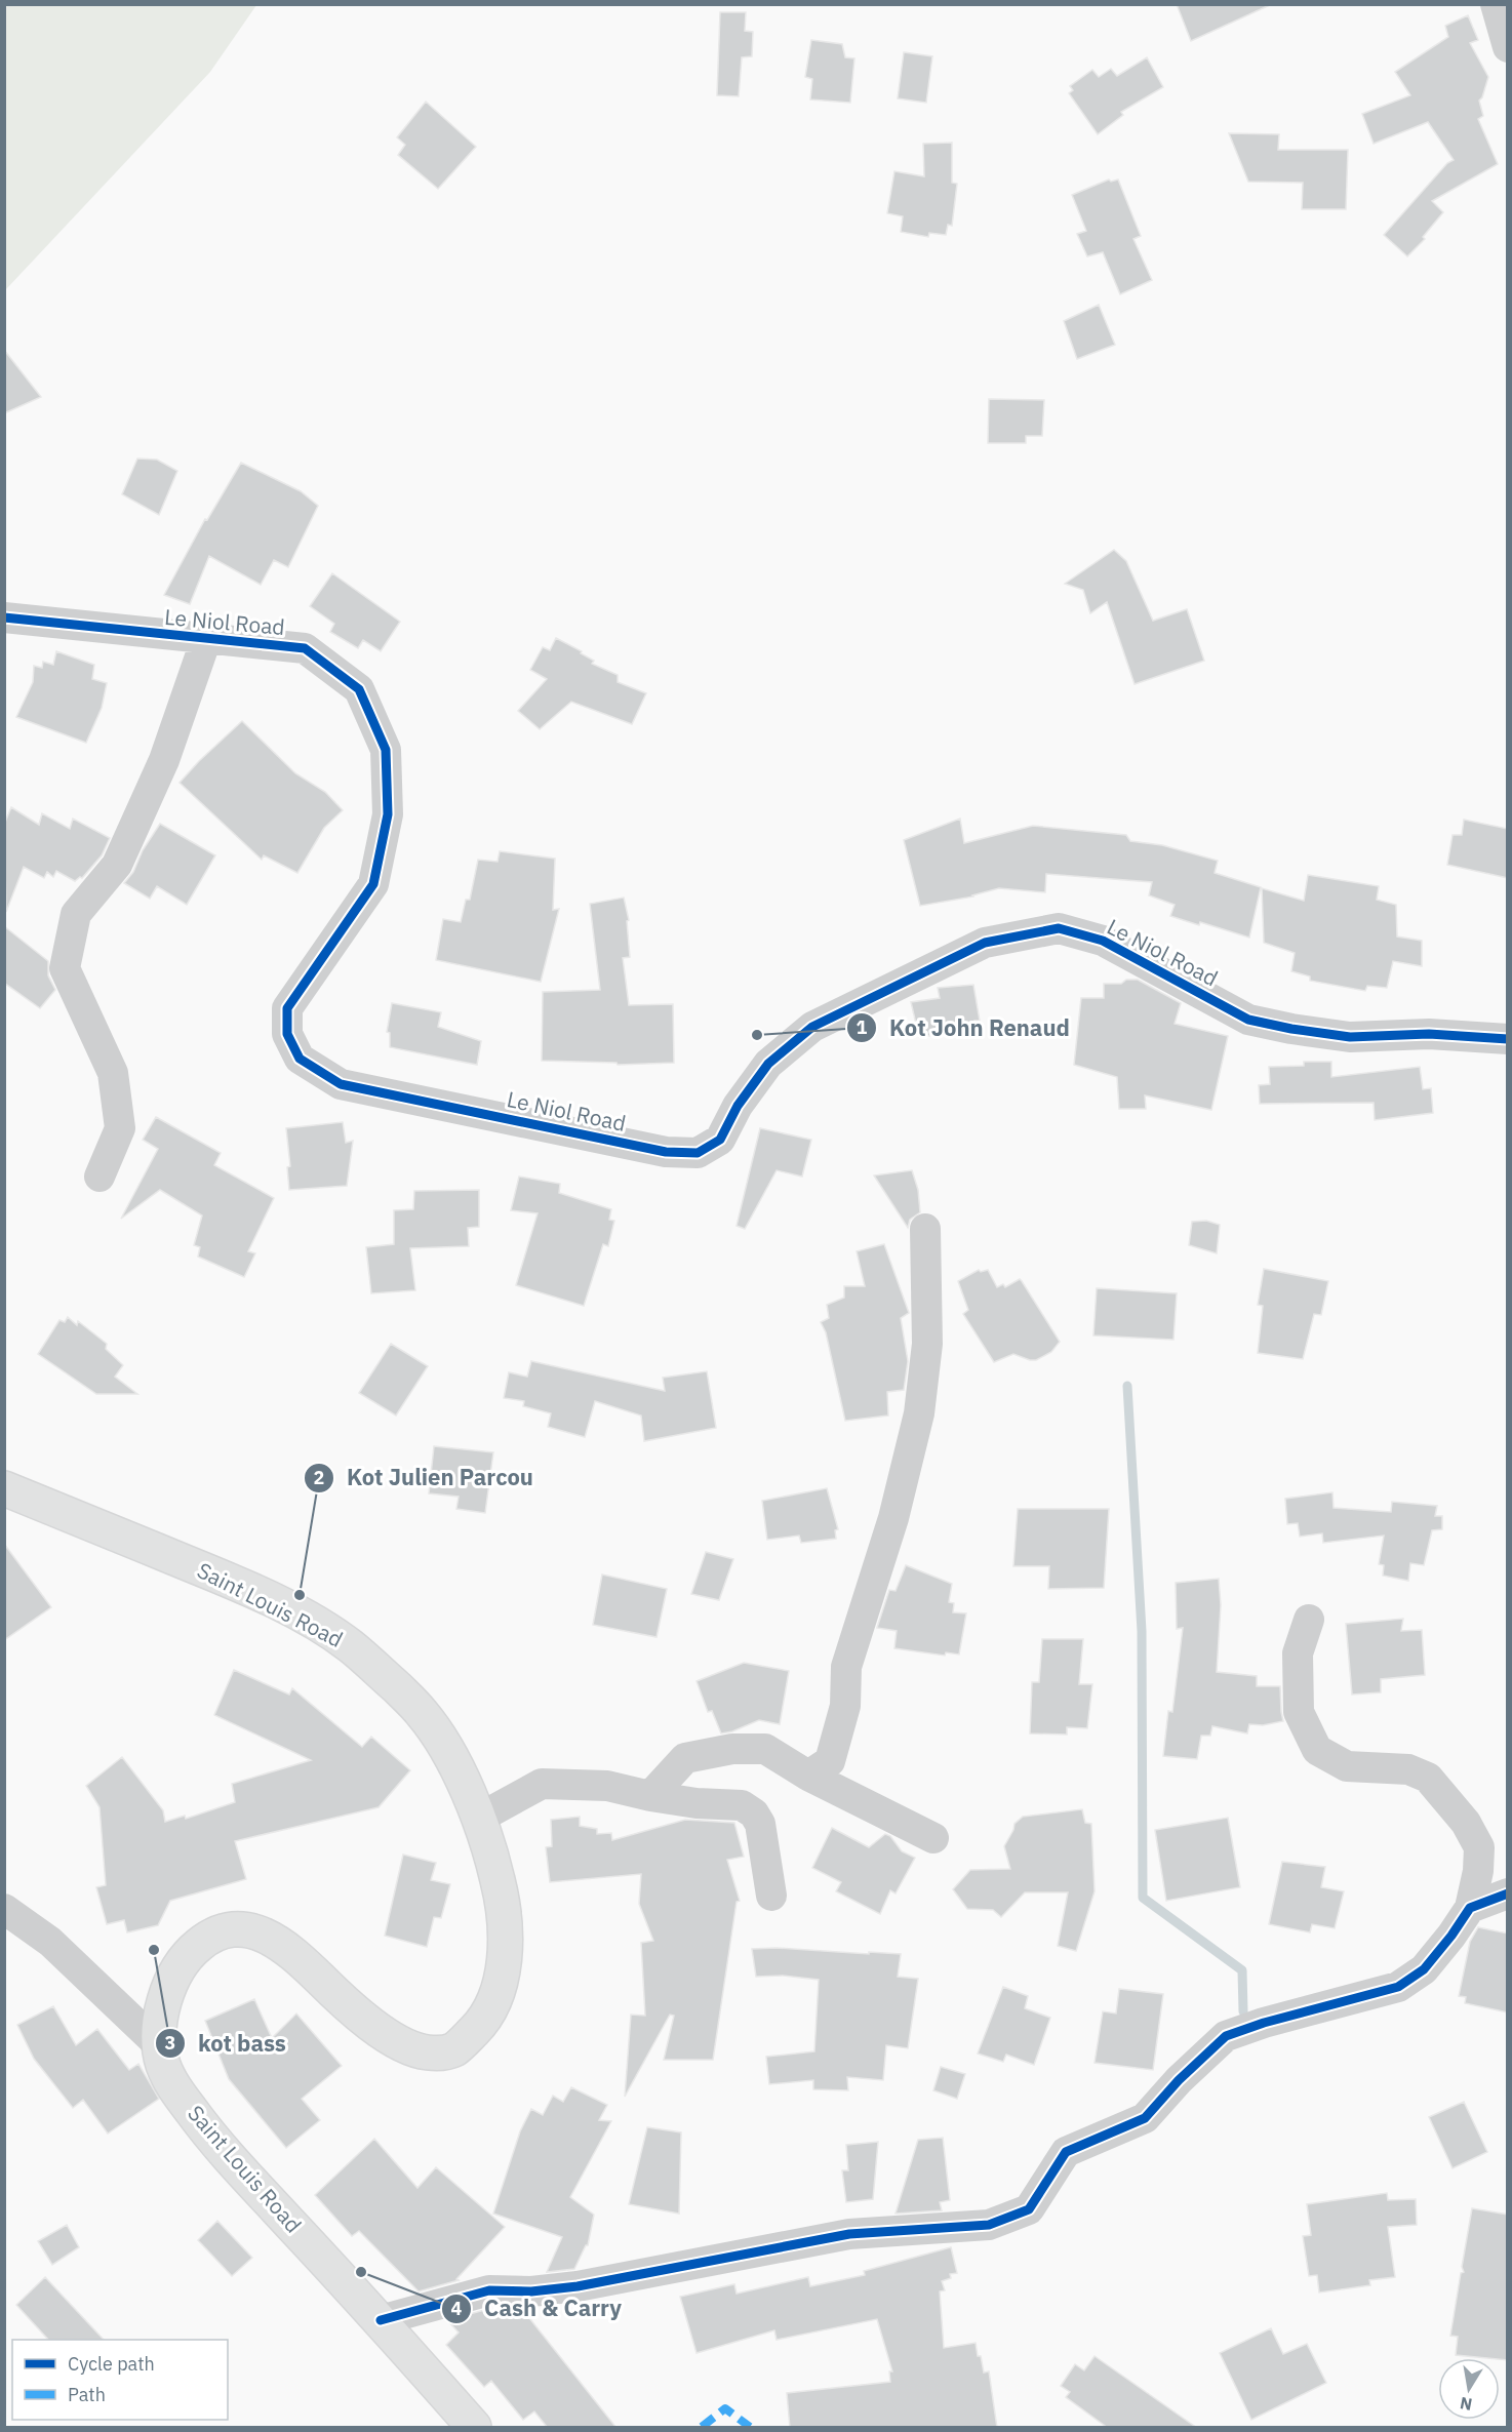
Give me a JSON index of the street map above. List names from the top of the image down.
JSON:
{
  "streets": {
    "main road": ["Saint Louis Road"],
    "street": ["Le Niol Road"]
  },
  "places": [
    "Kot John Renaud",
    "Kot Julien Parcou",
    "kot bass",
    "Cash & Carry"
  ],
  "legend": ["Cycle path", "Path"],
  "north": "bottom"
}
